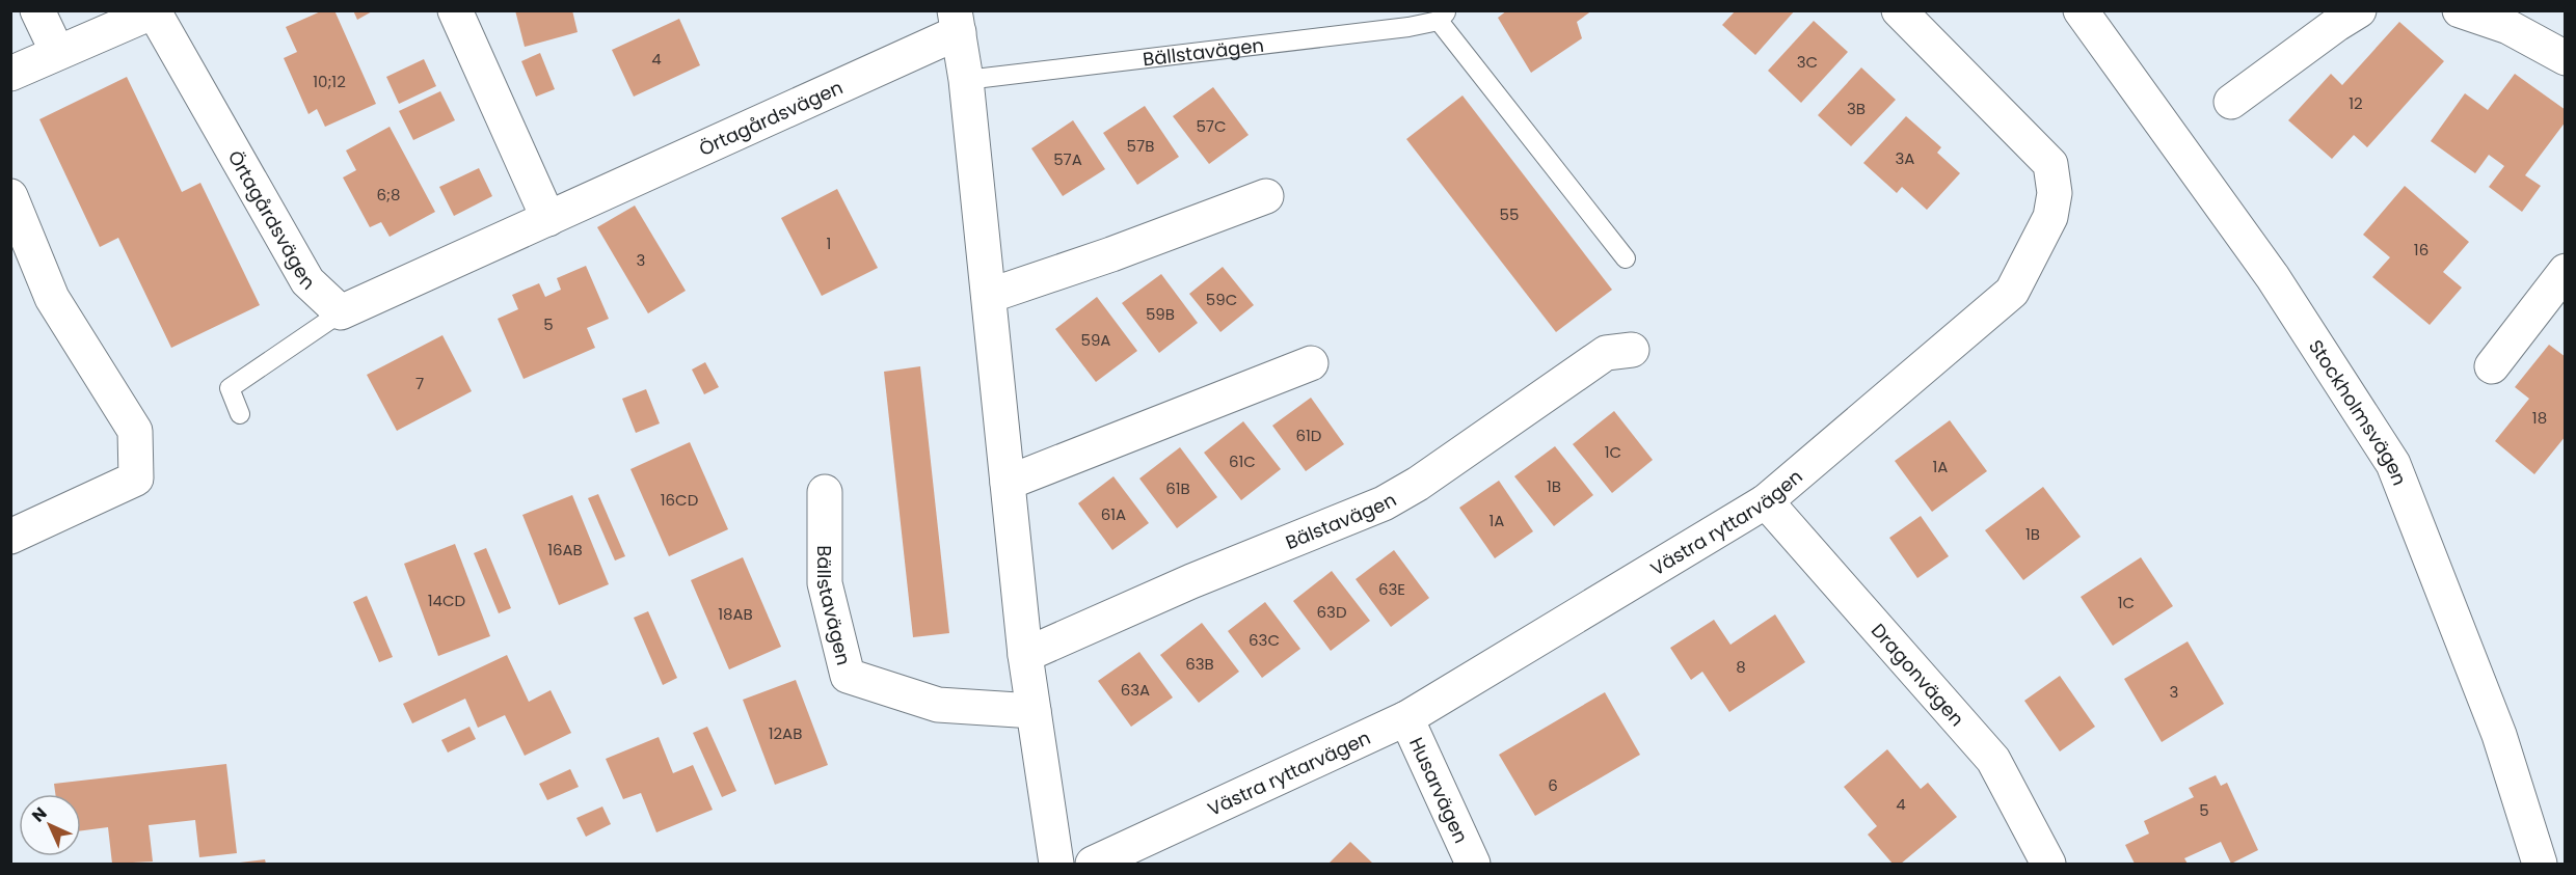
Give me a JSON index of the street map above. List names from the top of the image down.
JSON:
{
  "streets": {
    "street": [
      "Bällstavägen",
      "Örtagårdsvägen",
      "Stockholmsvägen",
      "Bälstavägen",
      "Västra ryttarvägen",
      "Dragonvägen",
      "Husarvägen"
    ]
  },
  "crossings": [
    ["Västra ryttarvägen", "Dragonvägen"],
    ["Västra ryttarvägen", "Husarvägen"]
  ],
  "house_numbers": [
    "4",
    "3C",
    "10;12",
    "12",
    "3B",
    "57C",
    "57B",
    "3A",
    "57A",
    "6;8",
    "55",
    "1",
    "16",
    "3",
    "59C",
    "59B",
    "5",
    "59A",
    "7",
    "18",
    "61D",
    "1C",
    "61C",
    "1A",
    "1B",
    "61B",
    "16CD",
    "61A",
    "1A",
    "1B",
    "16AB",
    "63E",
    "14CD",
    "1C",
    "63D",
    "18AB",
    "63C",
    "63B",
    "8",
    "63A",
    "3",
    "12AB",
    "6",
    "4",
    "5"
  ],
  "north": "top left"
}
